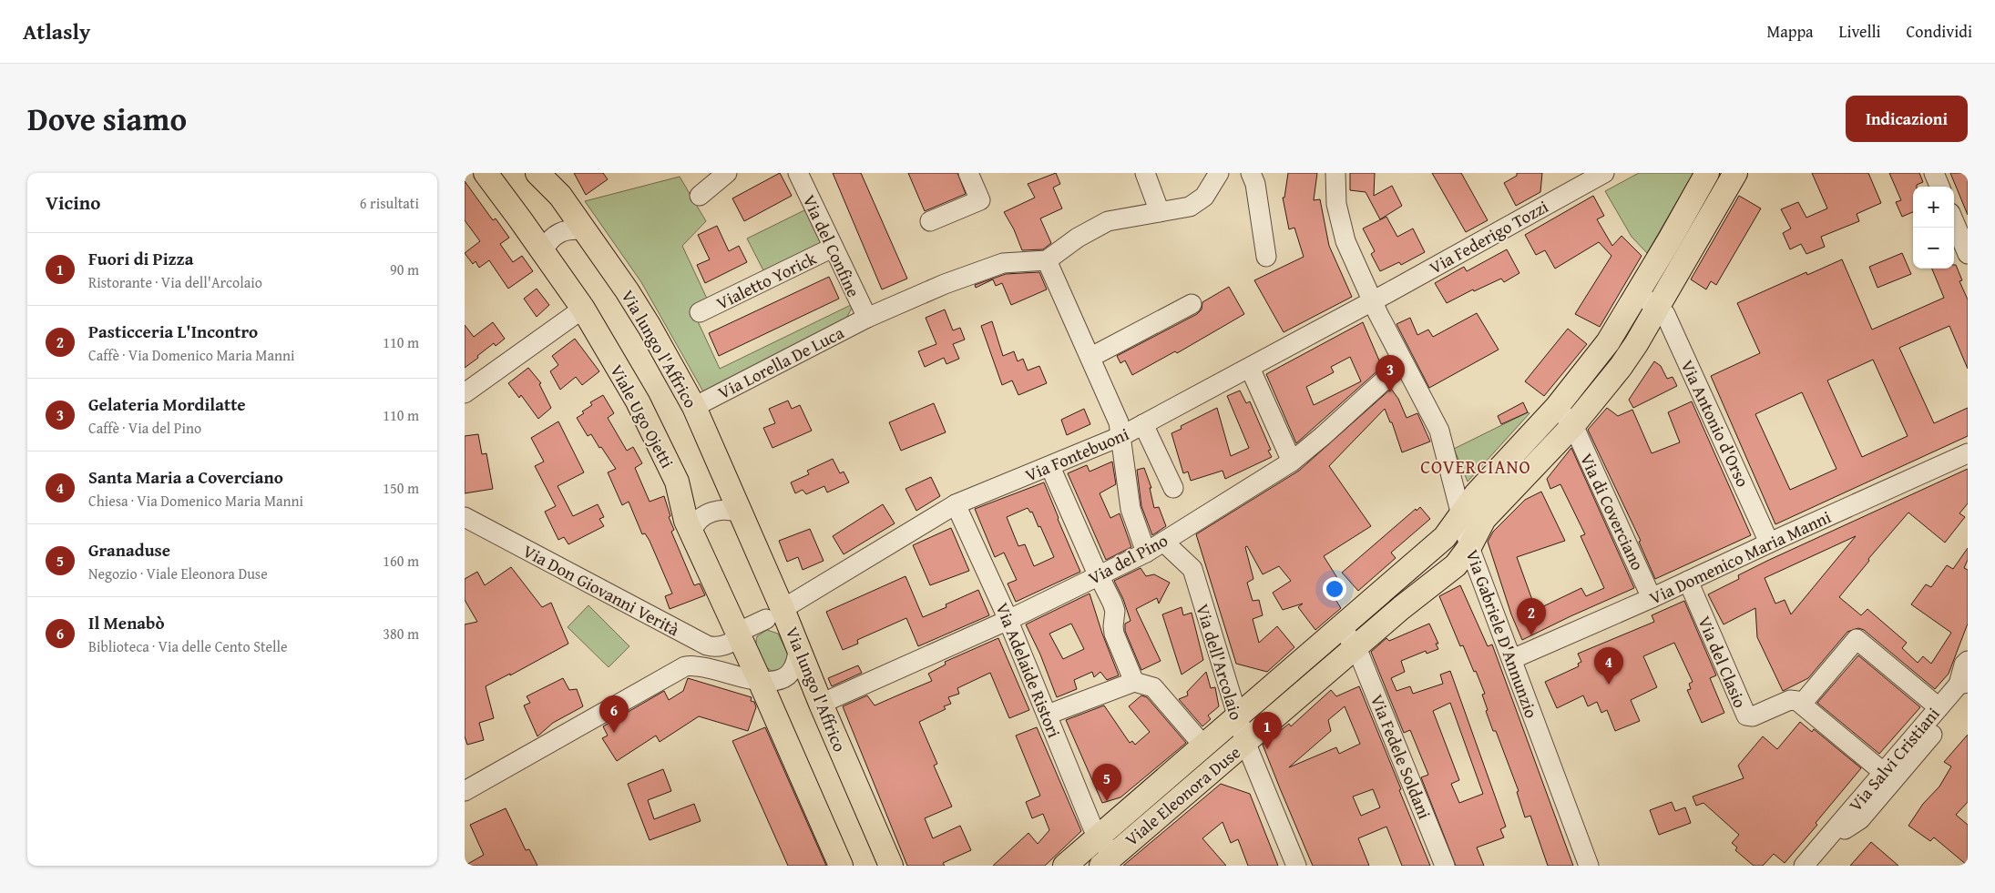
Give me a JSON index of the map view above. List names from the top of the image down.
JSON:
{
  "streets": {
    "main road": ["Via lungo l'Affrico", "Viale Ugo Ojetti", "Viale Eleonora Duse"],
    "street": [
      "Via Federigo Tozzi",
      "Via del Confine",
      "Vialetto Yorick",
      "Via Lorella De Luca",
      "Via Antonio d'Orso",
      "Via Fontebuoni",
      "Via di Coverciano",
      "Via Domenico Maria Manni",
      "Via del Pino",
      "Via Don Giovanni Verità",
      "Via Gabriele D'Annunzio",
      "Via dell'Arcolaio",
      "Via del Clasio",
      "Via Adelaide Ristori",
      "Via Fedele Soldani",
      "Via Salvi Cristiani"
    ]
  },
  "crossings": [
    ["Via Federigo Tozzi", "Via Fontebuoni"],
    ["Via Federigo Tozzi", "Via Gabriele D'Annunzio"],
    ["Via del Confine", "Vialetto Yorick"],
    ["Via del Confine", "Via Lorella De Luca"],
    ["Via lungo l'Affrico", "Via Lorella De Luca"],
    ["Via lungo l'Affrico", "Viale Ugo Ojetti"],
    ["Via lungo l'Affrico", "Via Fontebuoni"],
    ["Via lungo l'Affrico", "Via del Pino"],
    ["Via lungo l'Affrico", "Via Don Giovanni Verità"],
    ["Viale Ugo Ojetti", "Via Don Giovanni Verità"],
    ["Via Antonio d'Orso", "Via Domenico Maria Manni"],
    ["Via Antonio d'Orso", "Viale Eleonora Duse"],
    ["Via Fontebuoni", "Via Don Giovanni Verità"],
    ["Via Fontebuoni", "Via Gabriele D'Annunzio"],
    ["Via Fontebuoni", "Via Adelaide Ristori"],
    ["Via di Coverciano", "Via Domenico Maria Manni"],
    ["Via di Coverciano", "Viale Eleonora Duse"],
    ["Via Domenico Maria Manni", "Via Gabriele D'Annunzio"],
    ["Via Domenico Maria Manni", "Via del Clasio"],
    ["Via del Pino", "Via Gabriele D'Annunzio"],
    ["Via del Pino", "Via dell'Arcolaio"],
    ["Via del Pino", "Via Adelaide Ristori"],
    ["Via Gabriele D'Annunzio", "Viale Eleonora Duse"],
    ["Via dell'Arcolaio", "Viale Eleonora Duse"],
    ["Via Adelaide Ristori", "Viale Eleonora Duse"],
    ["Via Fedele Soldani", "Viale Eleonora Duse"]
  ],
  "districts": ["COVERCIANO"],
  "page": {
    "header": "Atlasly",
    "nav": ["Mappa", "Livelli", "Condividi"],
    "title": "Dove siamo",
    "buttons": "Indicazioni",
    "heading": ["Vicino", "6 risultati"],
    "map_buttons": ["+", "−"],
    "list": [
      {
        "mark": "1",
        "name": "Fuori di Pizza",
        "note": "Ristorante · Via dell'Arcolaio",
        "value": "90 m"
      },
      {
        "mark": "2",
        "name": "Pasticceria L'Incontro",
        "note": "Caffè · Via Domenico Maria Manni",
        "value": "110 m"
      },
      {
        "mark": "3",
        "name": "Gelateria Mordilatte",
        "note": "Caffè · Via del Pino",
        "value": "110 m"
      },
      {
        "mark": "4",
        "name": "Santa Maria a Coverciano",
        "note": "Chiesa · Via Domenico Maria Manni",
        "value": "150 m"
      },
      {
        "mark": "5",
        "name": "Granaduse",
        "note": "Negozio · Viale Eleonora Duse",
        "value": "160 m"
      },
      {
        "mark": "6",
        "name": "Il Menabò",
        "note": "Biblioteca · Via delle Cento Stelle",
        "value": "380 m"
      }
    ],
    "pins": [
      "3",
      "2",
      "4",
      "6",
      "1",
      "5"
    ]
  }
}
